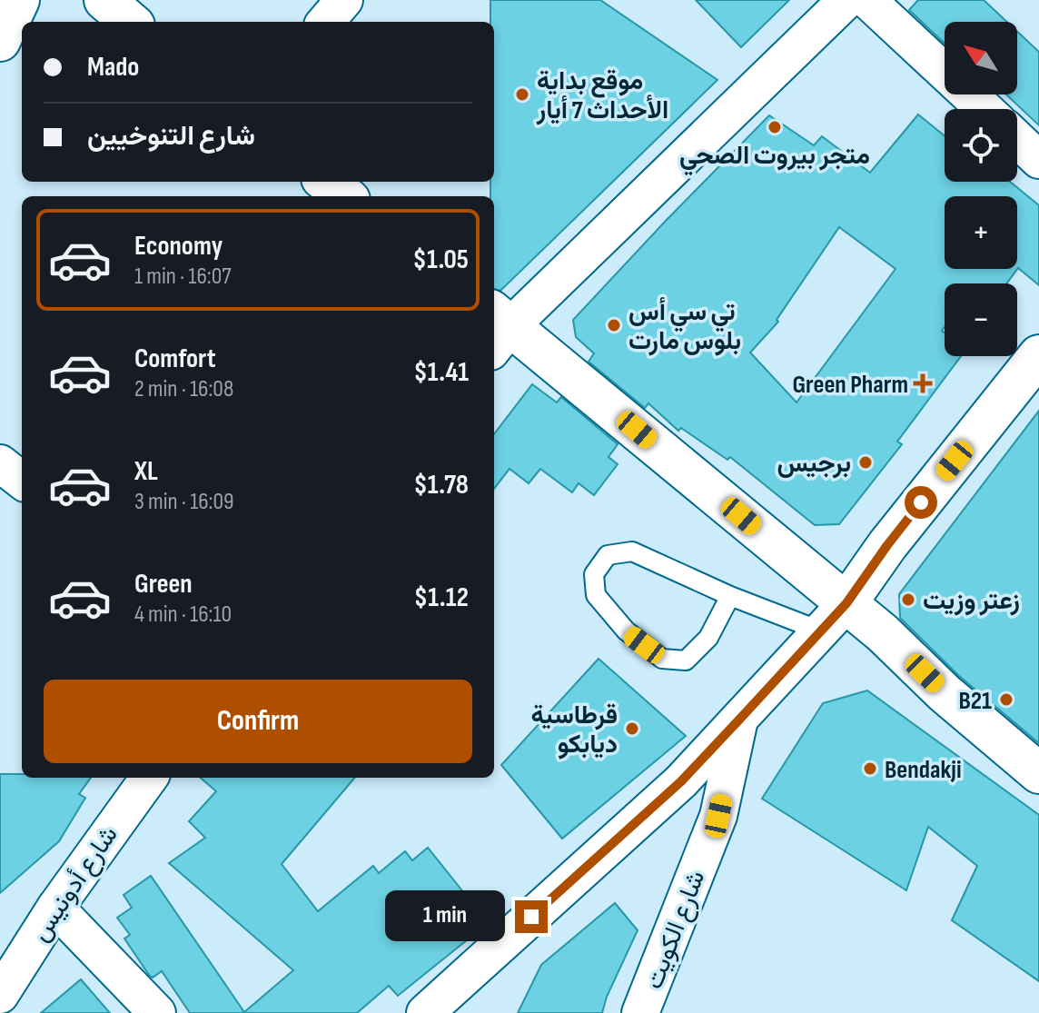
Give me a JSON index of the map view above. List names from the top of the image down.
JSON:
{
  "streets": {
    "street": ["شارع أدونيس", "شارع الكويت"]
  },
  "places": {
    "other": [
      "موقع بداية الأحداث 7 أيار",
      "متجر بيروت الصحي",
      "تي سي أس بلوس مارت",
      "برجيس",
      "زعتر وزيت",
      "B21",
      "قرطاسية ديابكو",
      "Bendakji"
    ],
    "health": ["Green Pharm"]
  },
  "north": "top left",
  "page": {
    "map_buttons": ["+", "−"],
    "banner": ["Mado", "شارع التنوخيين"],
    "list": [
      {
        "name": "Economy",
        "note": "1 min · 16:07",
        "value": "$1.05"
      },
      {
        "name": "Comfort",
        "note": "2 min · 16:08",
        "value": "$1.41"
      },
      {
        "name": "XL",
        "note": "3 min · 16:09",
        "value": "$1.78"
      },
      {
        "name": "Green",
        "note": "4 min · 16:10",
        "value": "$1.12"
      }
    ],
    "buttons": "Confirm",
    "bubble": "1 min"
  }
}
